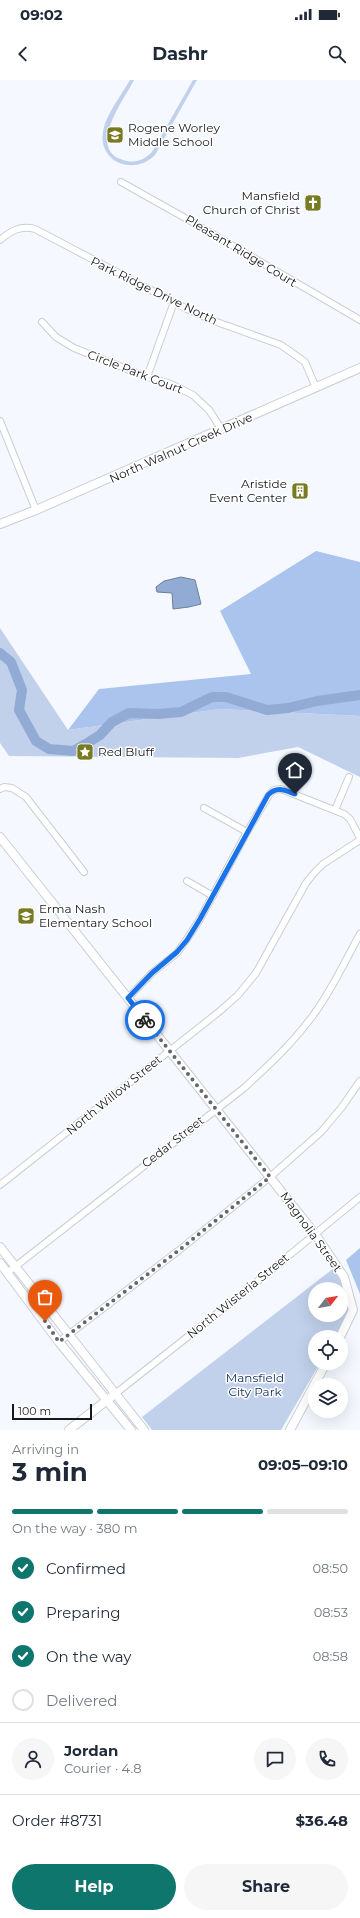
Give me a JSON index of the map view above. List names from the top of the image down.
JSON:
{
  "streets": {
    "main road": ["North Walnut Creek Drive", "Magnolia Street"],
    "street": [
      "Pleasant Ridge Court",
      "Park Ridge Drive North",
      "Circle Park Court",
      "North Willow Street",
      "Cedar Street",
      "North Wisteria Street"
    ]
  },
  "crossings": [
    ["Park Ridge Drive North", "North Walnut Creek Drive"],
    ["Circle Park Court", "North Walnut Creek Drive"],
    ["North Willow Street", "Magnolia Street"],
    ["Cedar Street", "Magnolia Street"],
    ["Magnolia Street", "North Wisteria Street"]
  ],
  "parks": ["Mansfield City Park"],
  "places": {
    "school or university": ["Rogene Worley Middle School", "Erma Nash Elementary School"],
    "church": ["Mansfield Church of Christ"],
    "building": ["Aristide Event Center"],
    "place": ["Red Bluff"]
  },
  "scale_bar": "100 m",
  "north": "top right",
  "page": {
    "status": "09:02",
    "header": "Dashr",
    "scale": "100 m",
    "heading": ["3 min", "Arriving in", "09:05–09:10"],
    "panel": [
      "Jordan",
      "Courier · 4.8",
      "Order #8731",
      "$36.48"
    ],
    "bar": "On the way · 380 m",
    "list": [
      ["Confirmed", "08:50"],
      ["Preparing", "08:53"],
      ["On the way", "08:58"],
      "Delivered"
    ],
    "buttons": ["Help", "Share"]
  }
}
